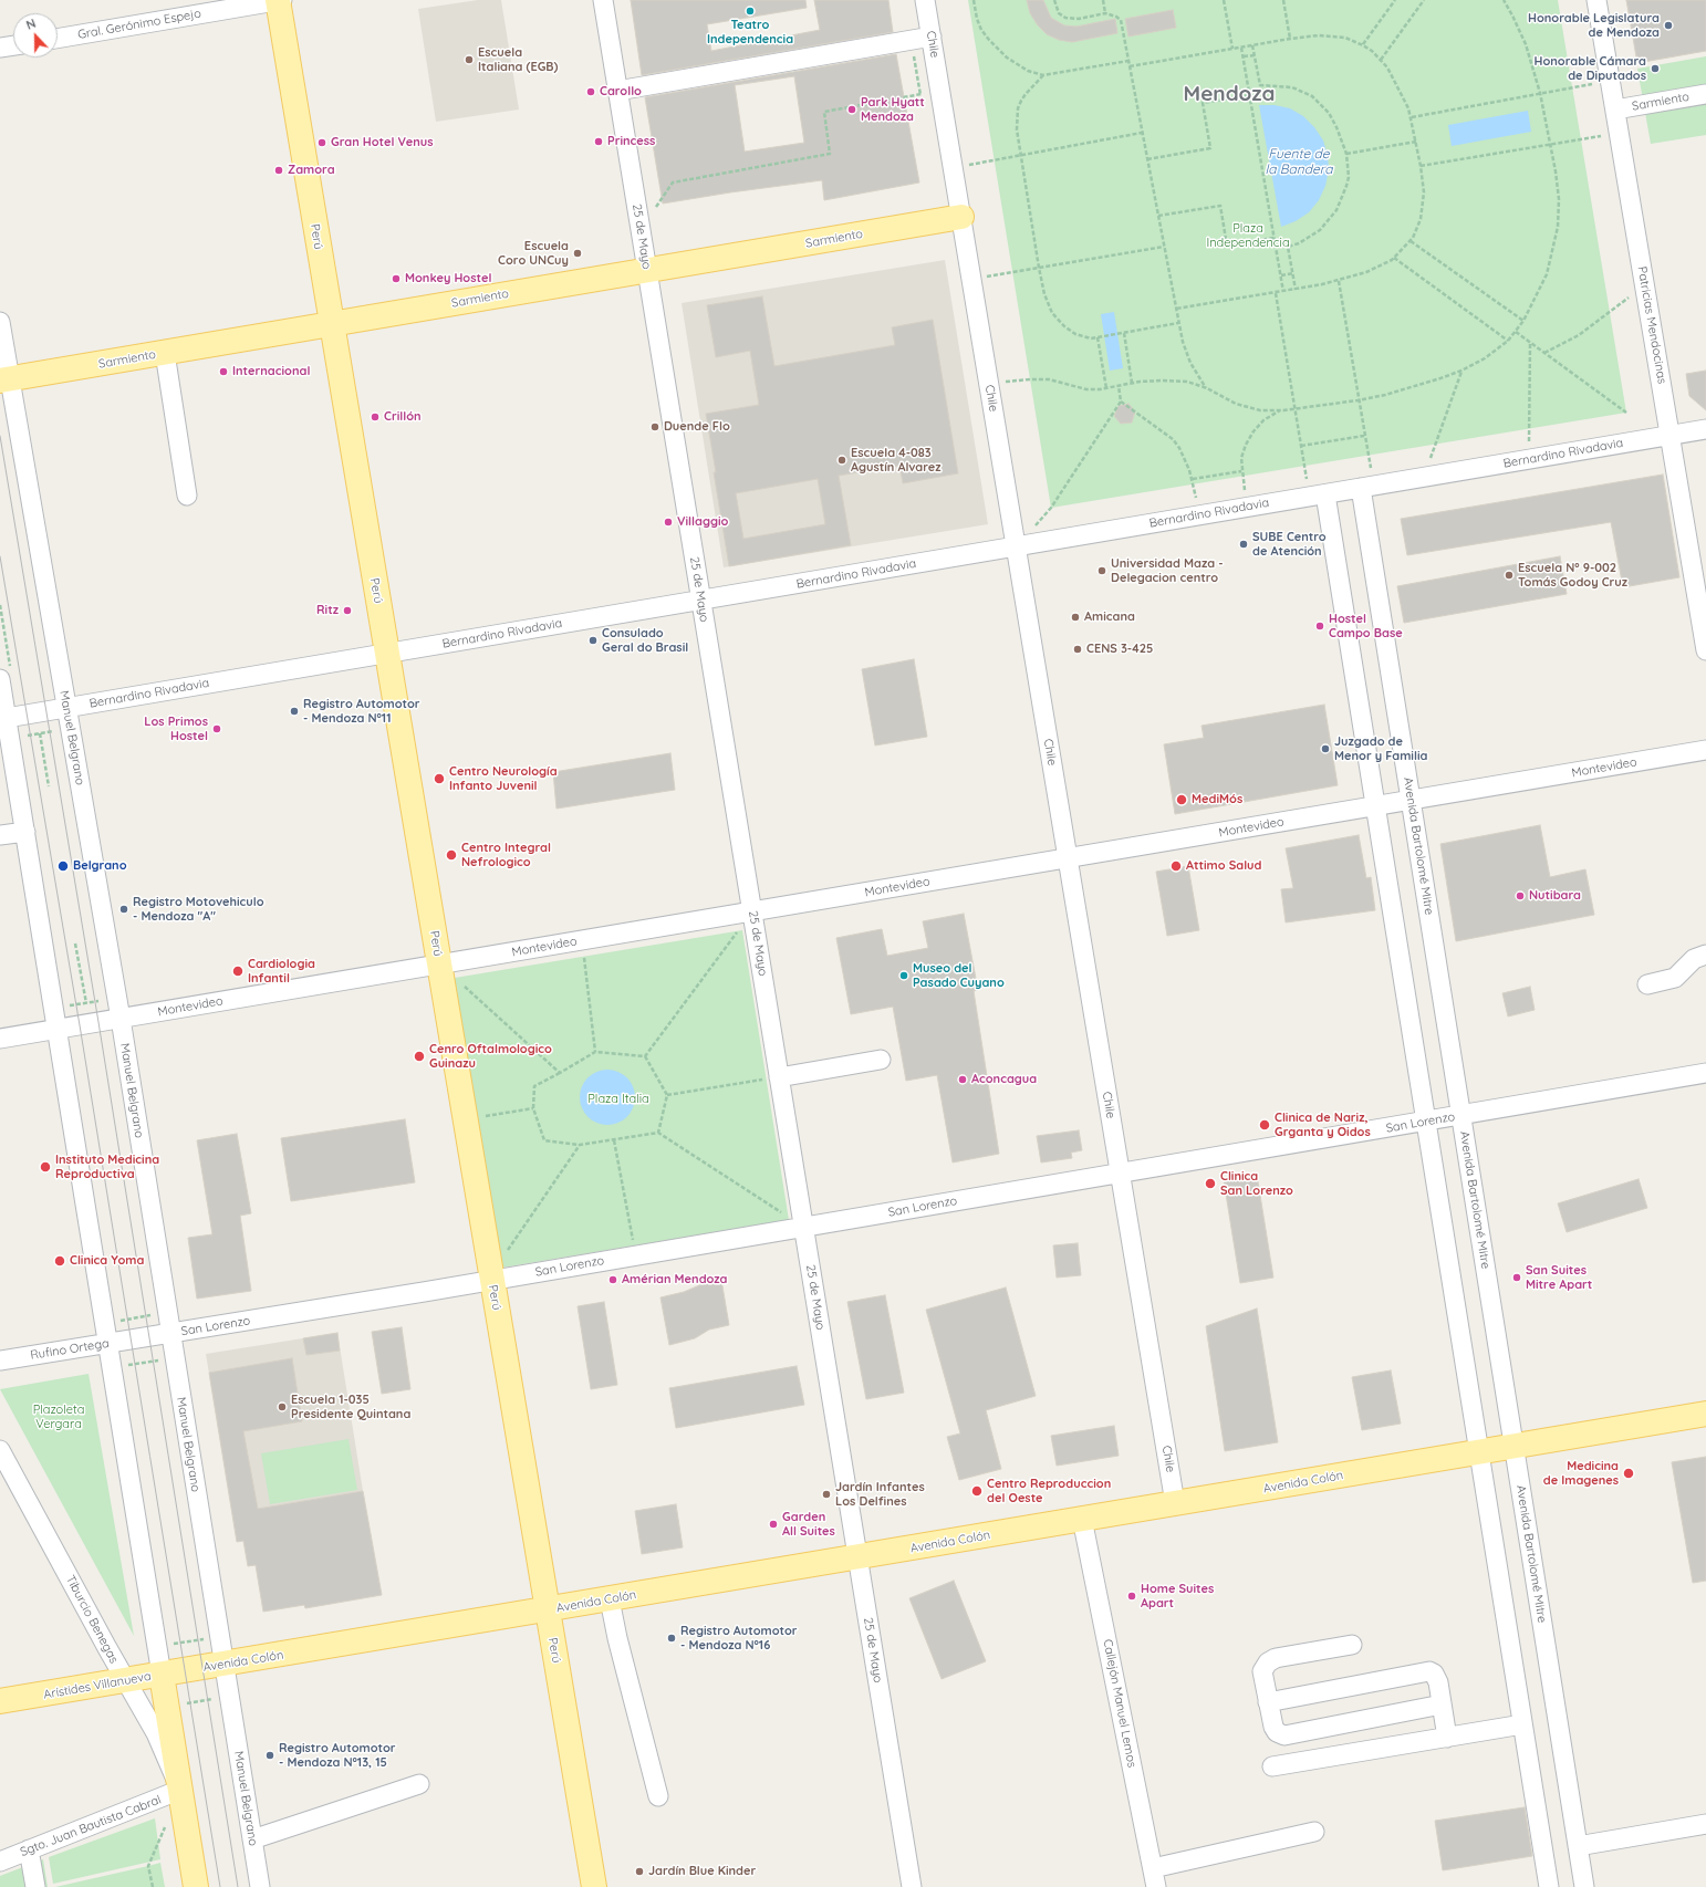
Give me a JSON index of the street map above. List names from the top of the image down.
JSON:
{
  "streets": {
    "main road": [
      "Sarmiento",
      "Perú",
      "Avenida Colón",
      "Arístides Villanueva"
    ],
    "street": [
      "Gral. Gerónimo Espejo",
      "Chile",
      "25 de Mayo",
      "Patricias Mendocinas",
      "Bernardino Rivadavia",
      "Manuel Belgrano",
      "Montevideo",
      "Avenida Bartolomé Mitre",
      "San Lorenzo",
      "Rufino Ortega",
      "Tiburcio Benegas",
      "Callejón Manuel Lemos",
      "Sgto. Juan Bautista Cabral"
    ]
  },
  "crossings": [
    ["Gral. Gerónimo Espejo", "Perú"],
    ["Chile", "Sarmiento"],
    ["Chile", "Bernardino Rivadavia"],
    ["Chile", "Montevideo"],
    ["Chile", "San Lorenzo"],
    ["Chile", "Avenida Colón"],
    ["Sarmiento", "Perú"],
    ["Sarmiento", "25 de Mayo"],
    ["Sarmiento", "Patricias Mendocinas"],
    ["Sarmiento", "Manuel Belgrano"],
    ["Perú", "Bernardino Rivadavia"],
    ["Perú", "Montevideo"],
    ["Perú", "San Lorenzo"],
    ["Perú", "Avenida Colón"],
    ["25 de Mayo", "Bernardino Rivadavia"],
    ["25 de Mayo", "Montevideo"],
    ["25 de Mayo", "San Lorenzo"],
    ["25 de Mayo", "Avenida Colón"],
    ["Patricias Mendocinas", "Bernardino Rivadavia"],
    ["Bernardino Rivadavia", "Manuel Belgrano"],
    ["Bernardino Rivadavia", "Avenida Bartolomé Mitre"],
    ["Manuel Belgrano", "Montevideo"],
    ["Manuel Belgrano", "San Lorenzo"],
    ["Manuel Belgrano", "Avenida Colón"],
    ["Montevideo", "Avenida Bartolomé Mitre"],
    ["Avenida Bartolomé Mitre", "San Lorenzo"],
    ["Avenida Bartolomé Mitre", "Avenida Colón"],
    ["San Lorenzo", "Rufino Ortega"],
    ["Avenida Colón", "Arístides Villanueva"],
    ["Avenida Colón", "Callejón Manuel Lemos"],
    ["Tiburcio Benegas", "Arístides Villanueva"],
    ["Tiburcio Benegas", "Sgto. Juan Bautista Cabral"]
  ],
  "districts": ["Mendoza"],
  "water": ["Fuente de la Bandera"],
  "parks": ["Plaza Independencia", "Plaza Italia", "Plazoleta Vergara"],
  "places": [
    "Teatro Independencia",
    "Honorable Legislatura de Mendoza",
    "Escuela Italiana (EGB)",
    "Honorable Cámara de Diputados",
    "Carollo",
    "Park Hyatt Mendoza",
    "Princess",
    "Gran Hotel Venus",
    "Zamora",
    "Escuela Coro UNCuy",
    "Monkey Hostel",
    "Internacional",
    "Crillón",
    "Duende Flo",
    "Escuela 4-083 Agustín Alvarez",
    "Villaggio",
    "SUBE Centro de Atención",
    "Universidad Maza - Delegacion centro",
    "Escuela N° 9-002 Tomás Godoy Cruz",
    "Ritz",
    "Amicana",
    "Hostel Campo Base",
    "Consulado Geral do Brasil",
    "CENS 3-425",
    "Registro Automotor - Mendoza N°11",
    "Los Primos Hostel",
    "Juzgado de Menor y Familia",
    "Centro Neurología Infanto Juvenil",
    "MediMós",
    "Centro Integral Nefrologico",
    "Belgrano",
    "Attimo Salud",
    "Nutibara",
    "Registro Motovehiculo - Mendoza \"A\"",
    "Cardiologia Infantil",
    "Museo del Pasado Cuyano",
    "Cenro Oftalmologico Guinazu",
    "Aconcagua",
    "Clinica de Nariz, Grganta y Oidos",
    "Instituto Medicina Reproductiva",
    "Clinica San Lorenzo",
    "Clinica Yoma",
    "San Suites Mitre Apart",
    "Amérian Mendoza",
    "Escuela 1-035 Presidente Quintana",
    "Medicina de Imagenes",
    "Centro Reproduccion del Oeste",
    "Jardín Infantes Los Delfines",
    "Garden All Suites",
    "Home Suites Apart",
    "Registro Automotor - Mendoza N°16",
    "Registro Automotor - Mendoza N°13, 15",
    "Jardín Blue Kinder"
  ],
  "north": "top"
}
